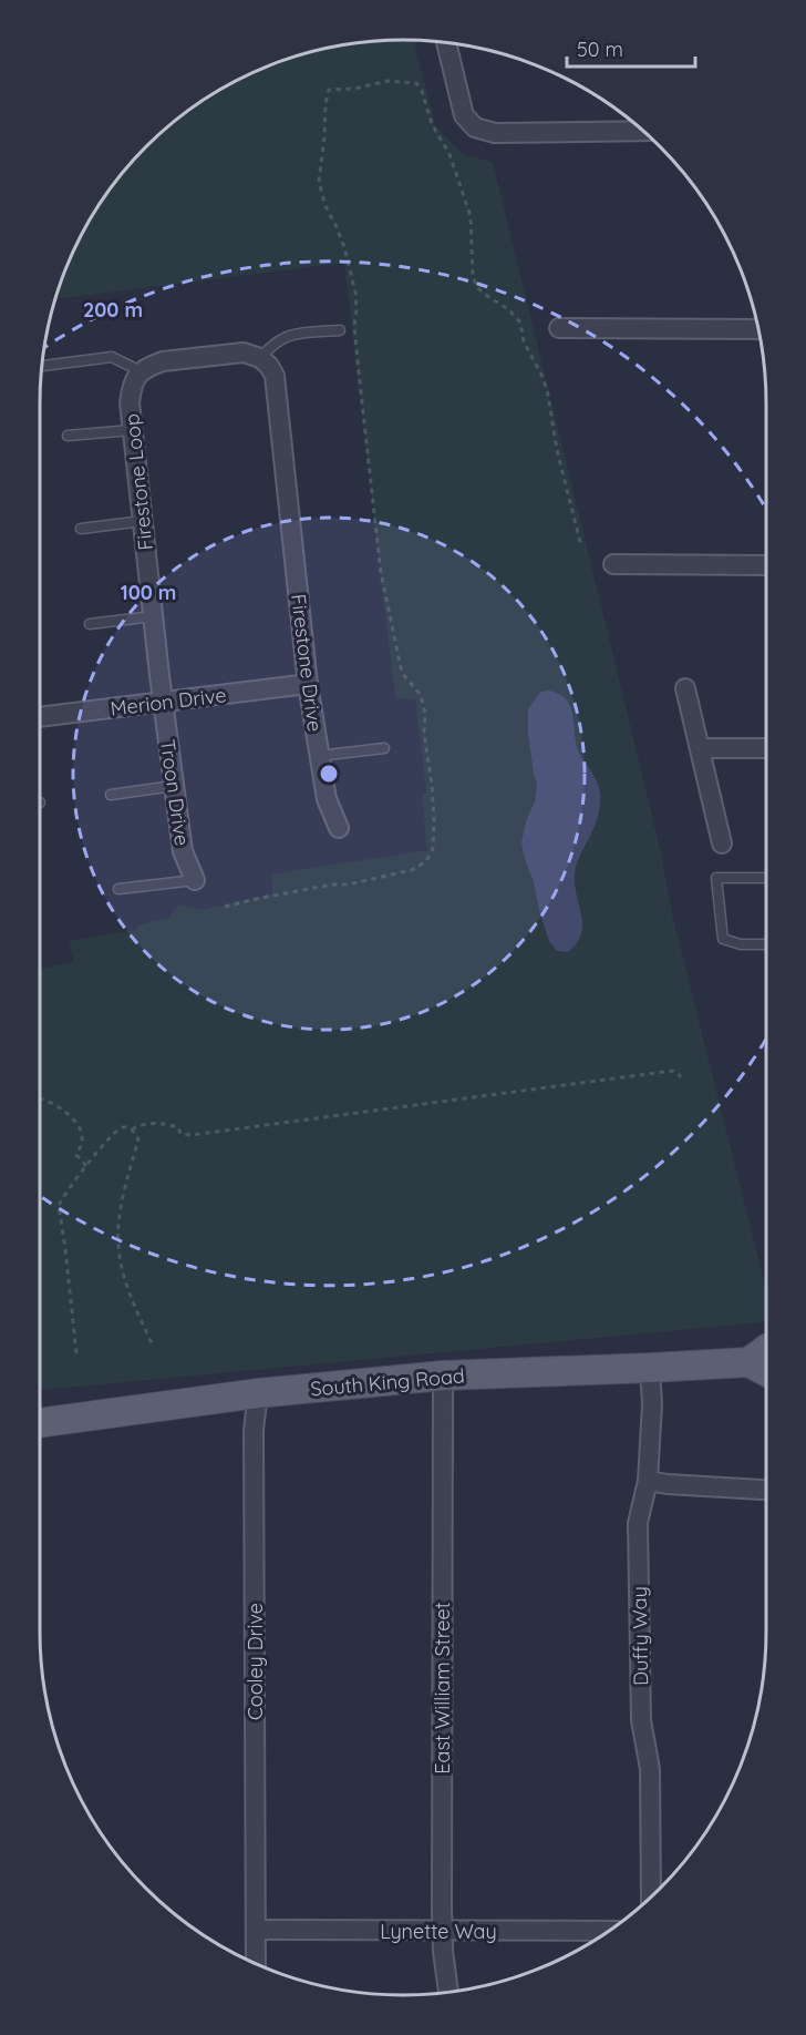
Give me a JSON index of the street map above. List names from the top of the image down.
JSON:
{
  "streets": {
    "main road": ["South King Road"],
    "street": [
      "Firestone Loop",
      "Firestone Drive",
      "Merion Drive",
      "Troon Drive",
      "Duffy Way",
      "Cooley Drive",
      "East William Street",
      "Lynette Way"
    ]
  },
  "crossings": [
    ["Firestone Loop", "Merion Drive"],
    ["Firestone Loop", "Troon Drive"],
    ["Firestone Drive", "Merion Drive"],
    ["Merion Drive", "Troon Drive"],
    ["South King Road", "Duffy Way"],
    ["South King Road", "Cooley Drive"],
    ["South King Road", "East William Street"],
    ["Cooley Drive", "Lynette Way"],
    ["East William Street", "Lynette Way"]
  ],
  "scale_bar": "50 m",
  "rings": ["200 m", "100 m"]
}
